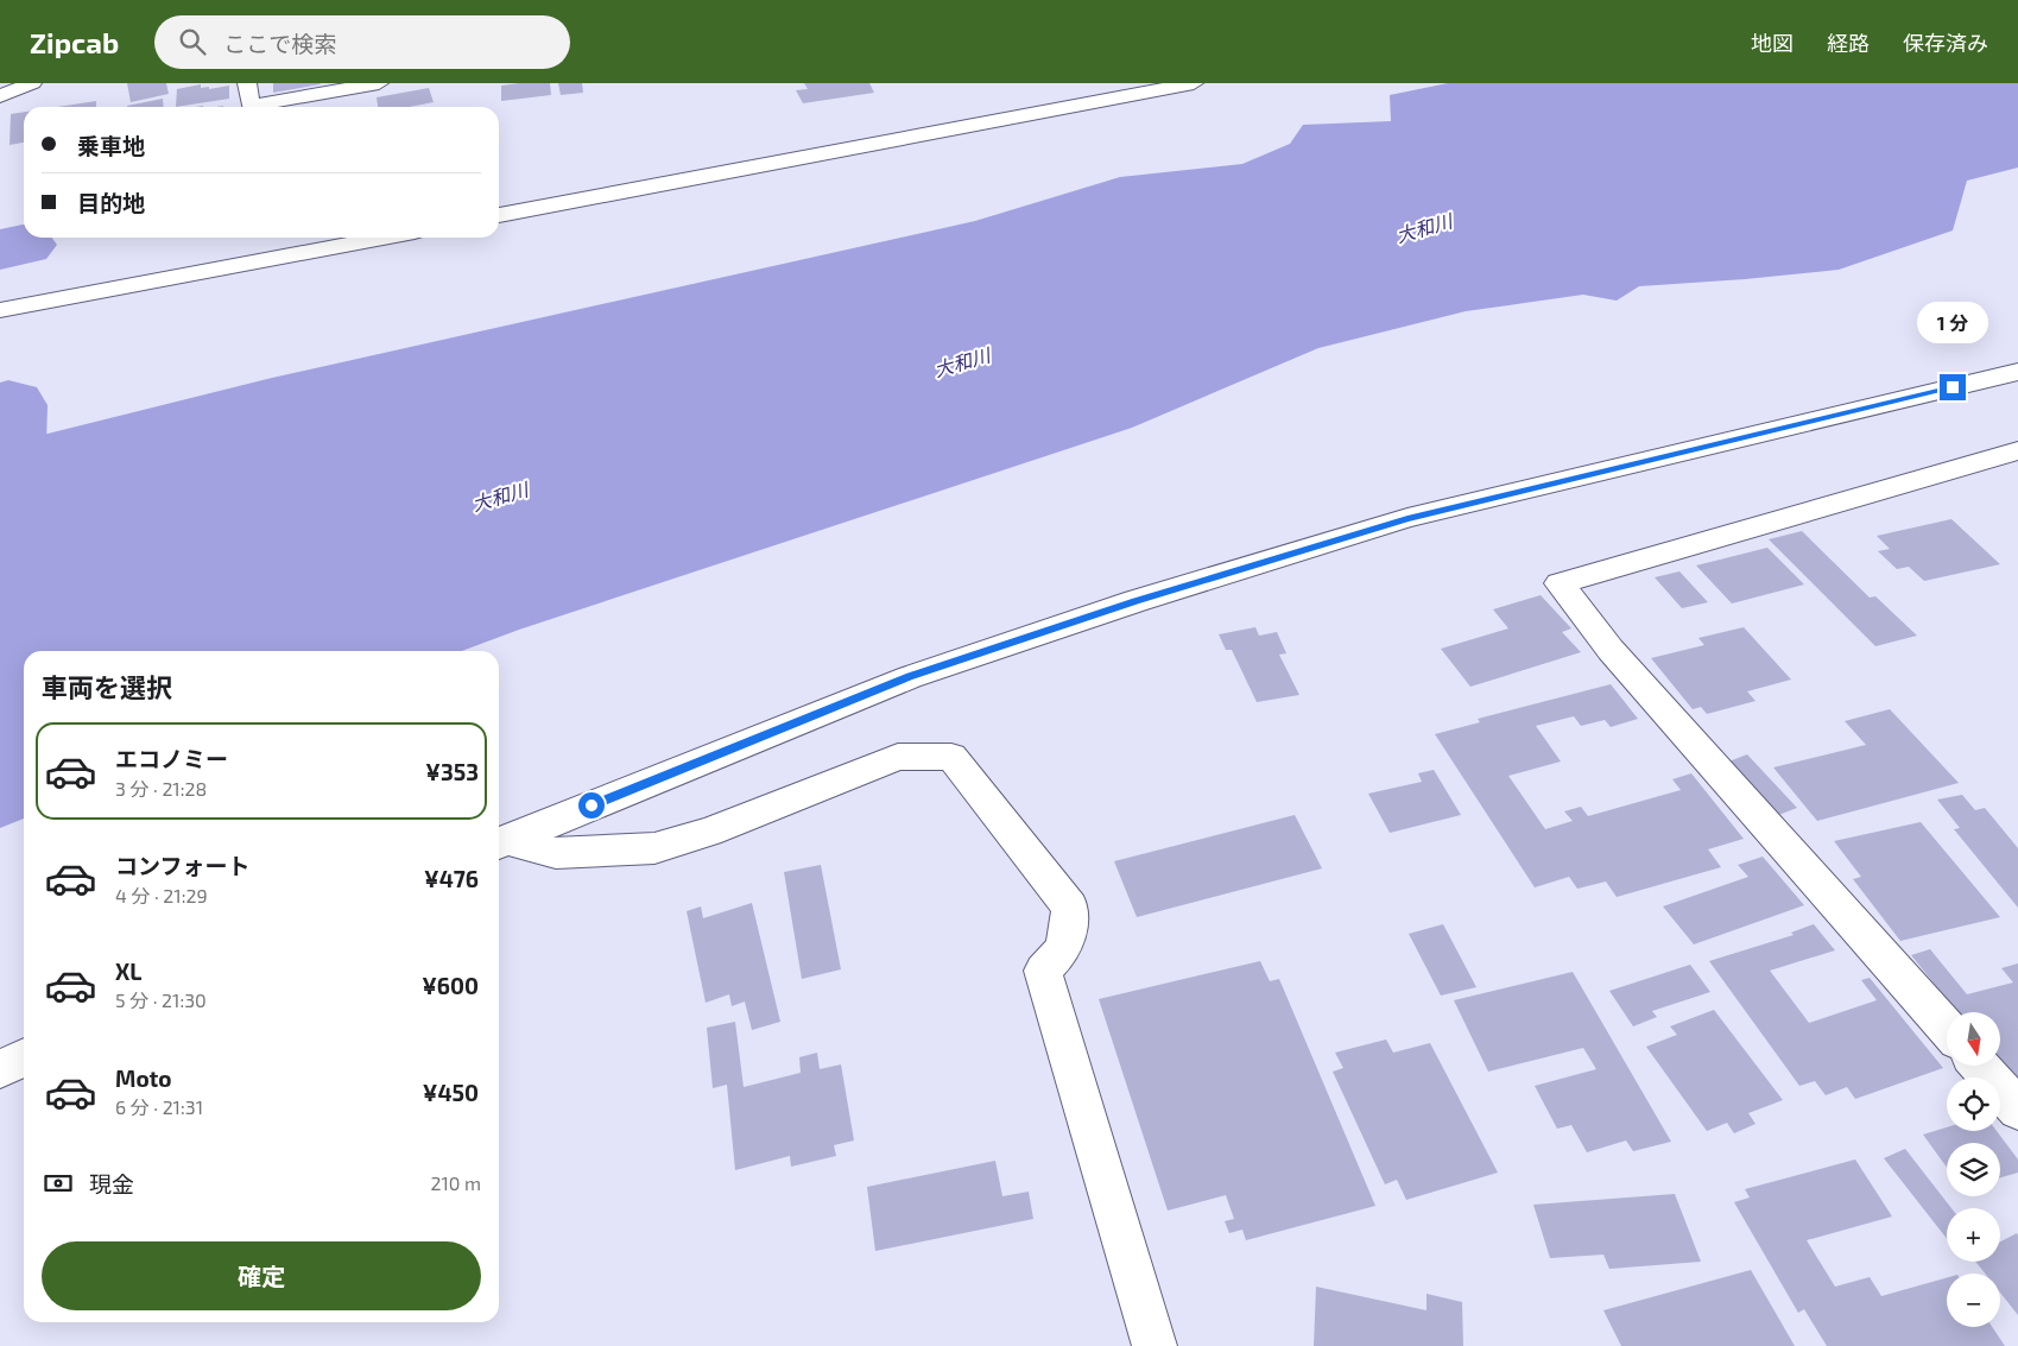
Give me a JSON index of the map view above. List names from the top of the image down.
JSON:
{
  "water": ["大和川"],
  "north": "bottom",
  "page": {
    "header": "Zipcab",
    "search": "ここで検索",
    "nav": ["地図", "経路", "保存済み"],
    "banner": ["乗車地", "目的地"],
    "bubble": "1 分",
    "heading": "車両を選択",
    "list": [
      {
        "name": "エコノミー",
        "note": "3 分 · 21:28",
        "value": "¥353"
      },
      {
        "name": "コンフォート",
        "note": "4 分 · 21:29",
        "value": "¥476"
      },
      {
        "name": "XL",
        "note": "5 分 · 21:30",
        "value": "¥600"
      },
      {
        "name": "Moto",
        "note": "6 分 · 21:31",
        "value": "¥450"
      }
    ],
    "map_buttons": ["+", "−"],
    "pay": ["現金", "210 m"],
    "buttons": "確定"
  }
}
